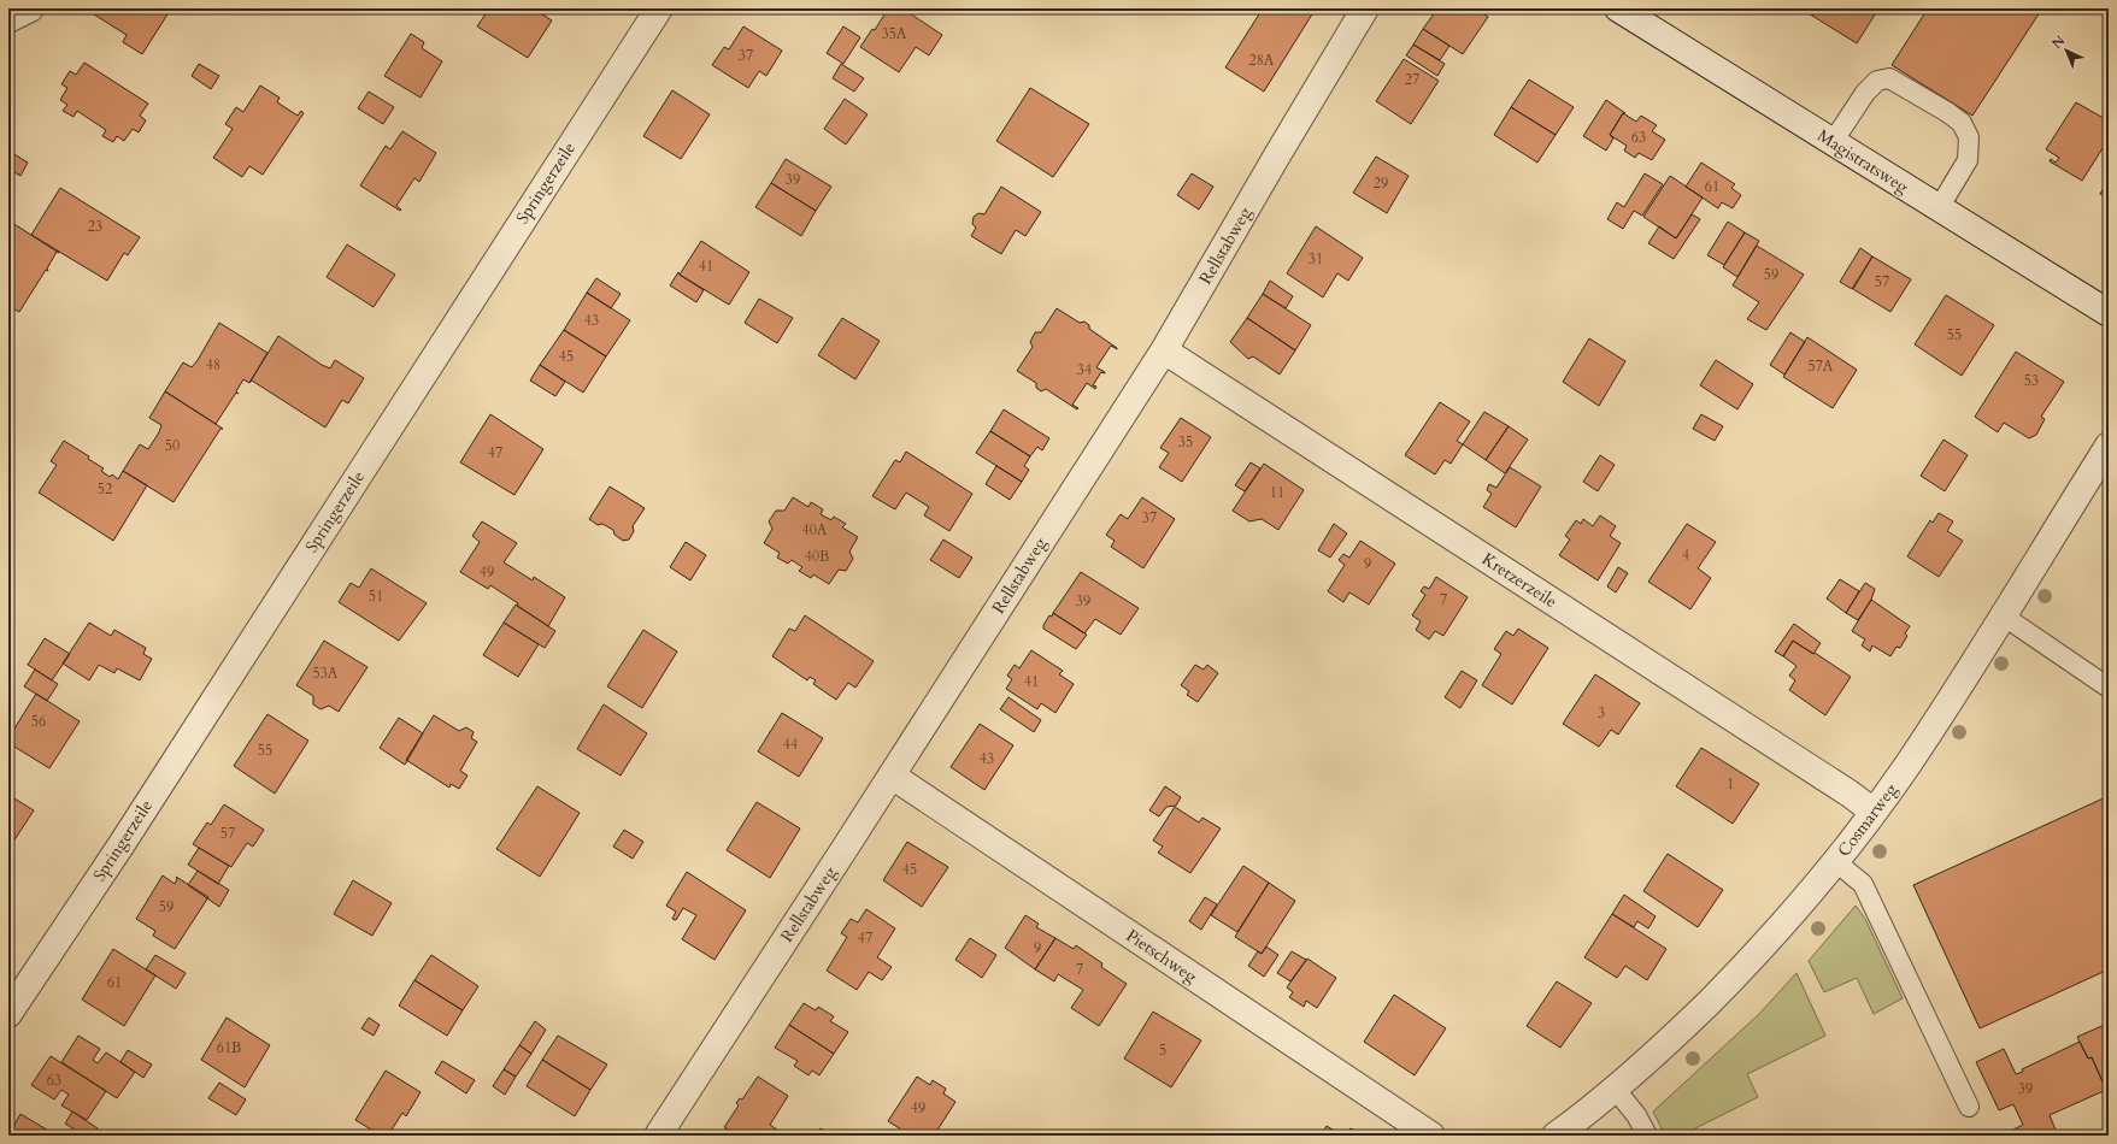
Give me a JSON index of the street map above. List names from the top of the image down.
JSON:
{
  "streets": {
    "street": [
      "Magistratsweg",
      "Springerzeile",
      "Rellstabweg",
      "Kretzerzeile",
      "Cosmarweg",
      "Pietschweg"
    ]
  },
  "crossings": [
    ["Rellstabweg", "Kretzerzeile"],
    ["Rellstabweg", "Pietschweg"],
    ["Kretzerzeile", "Cosmarweg"]
  ],
  "house_numbers": [
    "35A",
    "37",
    "28A",
    "27",
    "63",
    "39",
    "29",
    "61",
    "23",
    "31",
    "41",
    "59",
    "57",
    "43",
    "55",
    "45",
    "48",
    "57A",
    "34",
    "53",
    "35",
    "50",
    "47",
    "52",
    "11",
    "37",
    "40A",
    "4",
    "40B",
    "9",
    "49",
    "51",
    "7",
    "39",
    "53A",
    "41",
    "3",
    "56",
    "44",
    "55",
    "43",
    "1",
    "57",
    "45",
    "59",
    "47",
    "9",
    "7",
    "61",
    "61B",
    "5",
    "63",
    "39",
    "49"
  ],
  "north": "top left"
}
